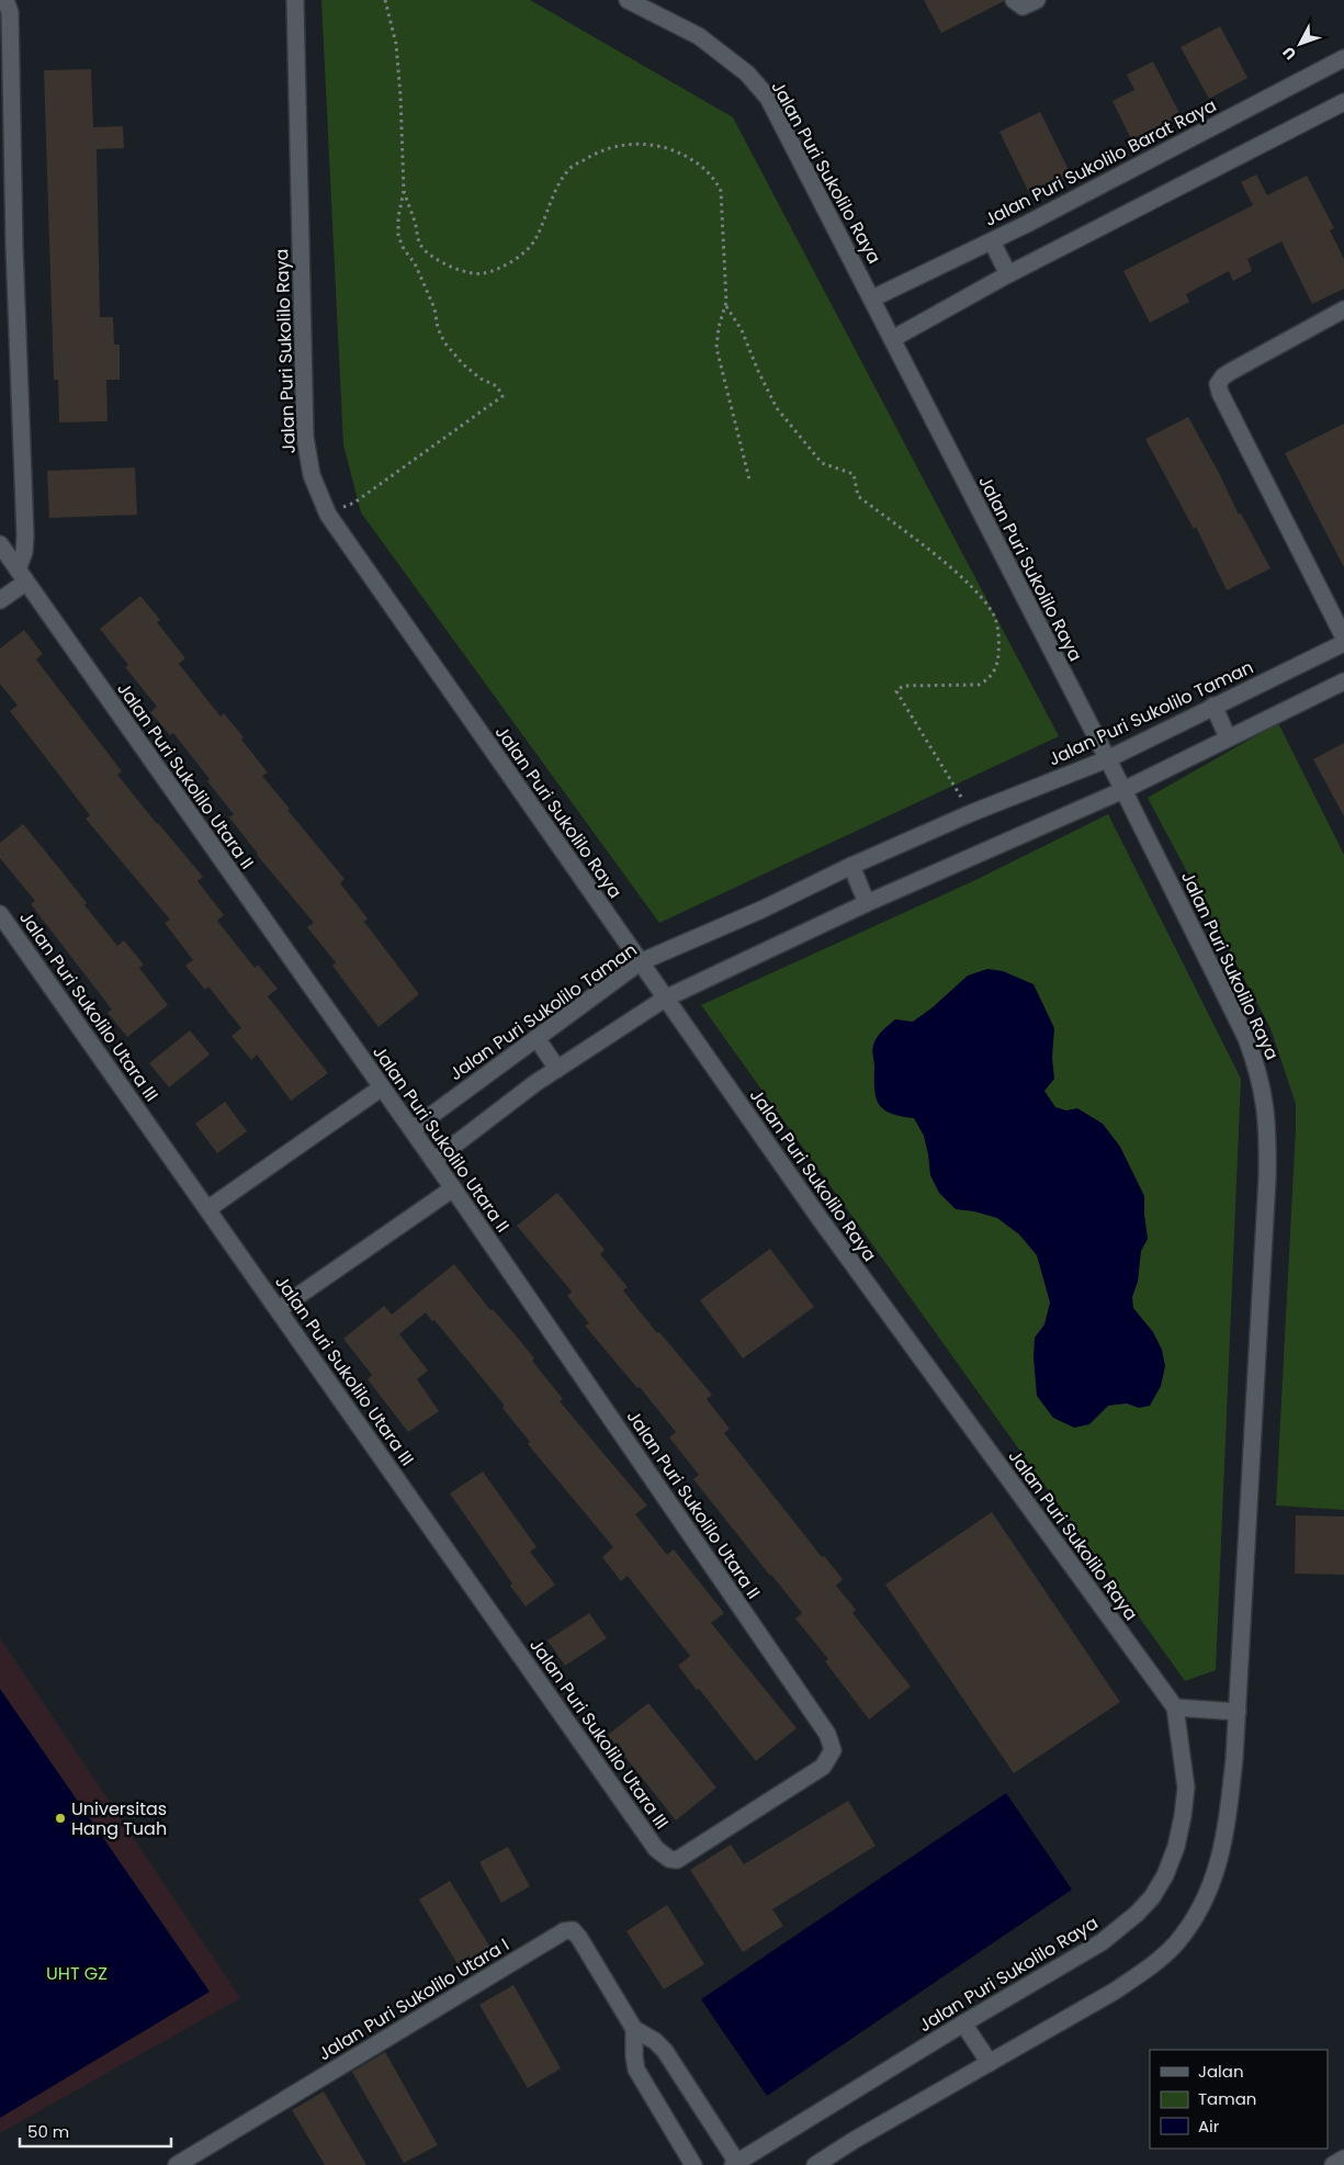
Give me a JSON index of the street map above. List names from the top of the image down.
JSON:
{
  "streets": {
    "street": [
      "Jalan Puri Sukolilo Barat Raya",
      "Jalan Puri Sukolilo Raya",
      "Jalan Puri Sukolilo Taman",
      "Jalan Puri Sukolilo Utara II",
      "Jalan Puri Sukolilo Utara III",
      "Jalan Puri Sukolilo Utara I"
    ]
  },
  "crossings": [
    ["Jalan Puri Sukolilo Barat Raya", "Jalan Puri Sukolilo Raya"],
    ["Jalan Puri Sukolilo Raya", "Jalan Puri Sukolilo Taman"],
    ["Jalan Puri Sukolilo Taman", "Jalan Puri Sukolilo Utara II"],
    ["Jalan Puri Sukolilo Utara II", "Jalan Puri Sukolilo Utara III"]
  ],
  "parks": ["UHT GZ"],
  "places": ["Universitas Hang Tuah"],
  "legend": ["Jalan", "Taman", "Air"],
  "scale_bar": "50 m",
  "north": "bottom left"
}
